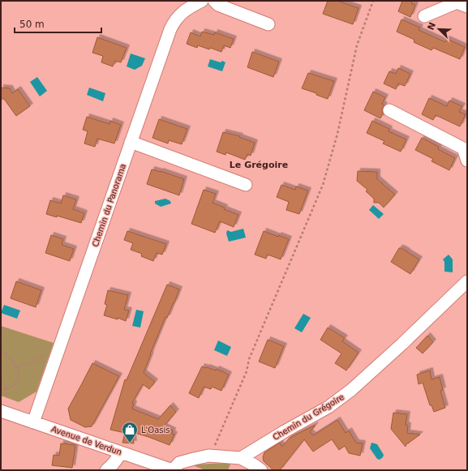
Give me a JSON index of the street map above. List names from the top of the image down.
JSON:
{
  "streets": {
    "street": ["Chemin du Panorama", "Chemin du Grégoire", "Avenue de Verdun"]
  },
  "crossings": [
    ["Chemin du Panorama", "Avenue de Verdun"]
  ],
  "districts": ["Le Grégoire"],
  "places": {
    "shop": ["L'Oasis"]
  },
  "scale_bar": "50 m",
  "north": "top left"
}
